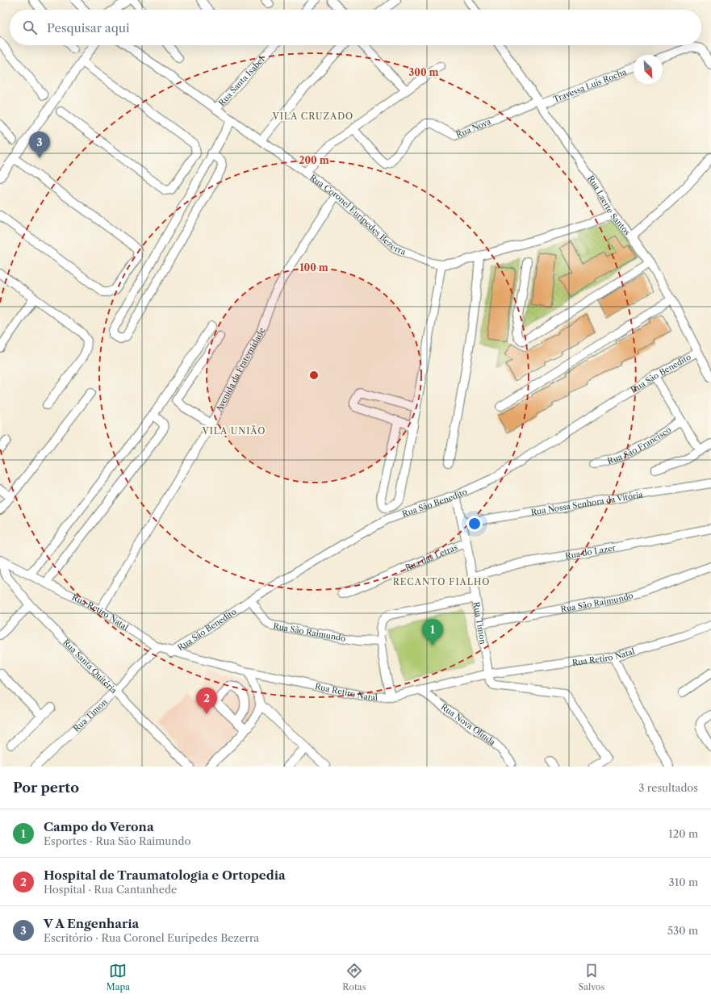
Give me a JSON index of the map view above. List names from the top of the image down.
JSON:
{
  "streets": {
    "street": [
      "Rua Santa Isabel",
      "Travessa Luís Rocha",
      "Rua Nova",
      "Rua Laerte Santos",
      "Rua Coronel Eurípedes Bezerra",
      "Avenida da Fraternidade",
      "Rua São Benedito",
      "Rua São Francisco",
      "Rua Nossa Senhora da Vitória",
      "Rua do Lazer",
      "Rua das Letras",
      "Rua São Raimundo",
      "Rua Retiro Natal",
      "Rua Timon",
      "Rua Santa Quitéria",
      "Rua Nova Olinda"
    ]
  },
  "crossings": [
    ["Rua Santa Isabel", "Rua Coronel Eurípedes Bezerra"],
    ["Travessa Luís Rocha", "Rua Nova"],
    ["Travessa Luís Rocha", "Rua Laerte Santos"],
    ["Rua Nova", "Rua Laerte Santos"],
    ["Rua Laerte Santos", "Rua Coronel Eurípedes Bezerra"],
    ["Rua Laerte Santos", "Rua São Benedito"],
    ["Rua Coronel Eurípedes Bezerra", "Avenida da Fraternidade"],
    ["Avenida da Fraternidade", "Rua Retiro Natal"],
    ["Rua São Benedito", "Rua São Raimundo"],
    ["Rua São Benedito", "Rua Retiro Natal"],
    ["Rua São Benedito", "Rua Timon"],
    ["Rua Nossa Senhora da Vitória", "Rua Timon"],
    ["Rua do Lazer", "Rua Timon"],
    ["Rua das Letras", "Rua Timon"],
    ["Rua São Raimundo", "Rua Timon"],
    ["Rua Retiro Natal", "Rua Timon"],
    ["Rua Retiro Natal", "Rua Santa Quitéria"],
    ["Rua Retiro Natal", "Rua Nova Olinda"],
    ["Rua Timon", "Rua Santa Quitéria"]
  ],
  "districts": ["VILA CRUZADO", "VILA UNIÃO", "RECANTO FIALHO"],
  "north": "bottom right",
  "page": {
    "search": "Pesquisar aqui",
    "pins": ["3", "1", "2"],
    "heading": ["Por perto", "3 resultados"],
    "list": [
      {
        "mark": "1",
        "name": "Campo do Verona",
        "note": "Esportes · Rua São Raimundo",
        "value": "120 m"
      },
      {
        "mark": "2",
        "name": "Hospital de Traumatologia e Ortopedia",
        "note": "Hospital · Rua Cantanhede",
        "value": "310 m"
      },
      {
        "mark": "3",
        "name": "V A Engenharia",
        "note": "Escritório · Rua Coronel Eurípedes Bezerra",
        "value": "530 m"
      }
    ],
    "nav": ["Mapa", "Rotas", "Salvos"]
  },
  "rings": ["300 m", "200 m", "100 m"]
}
